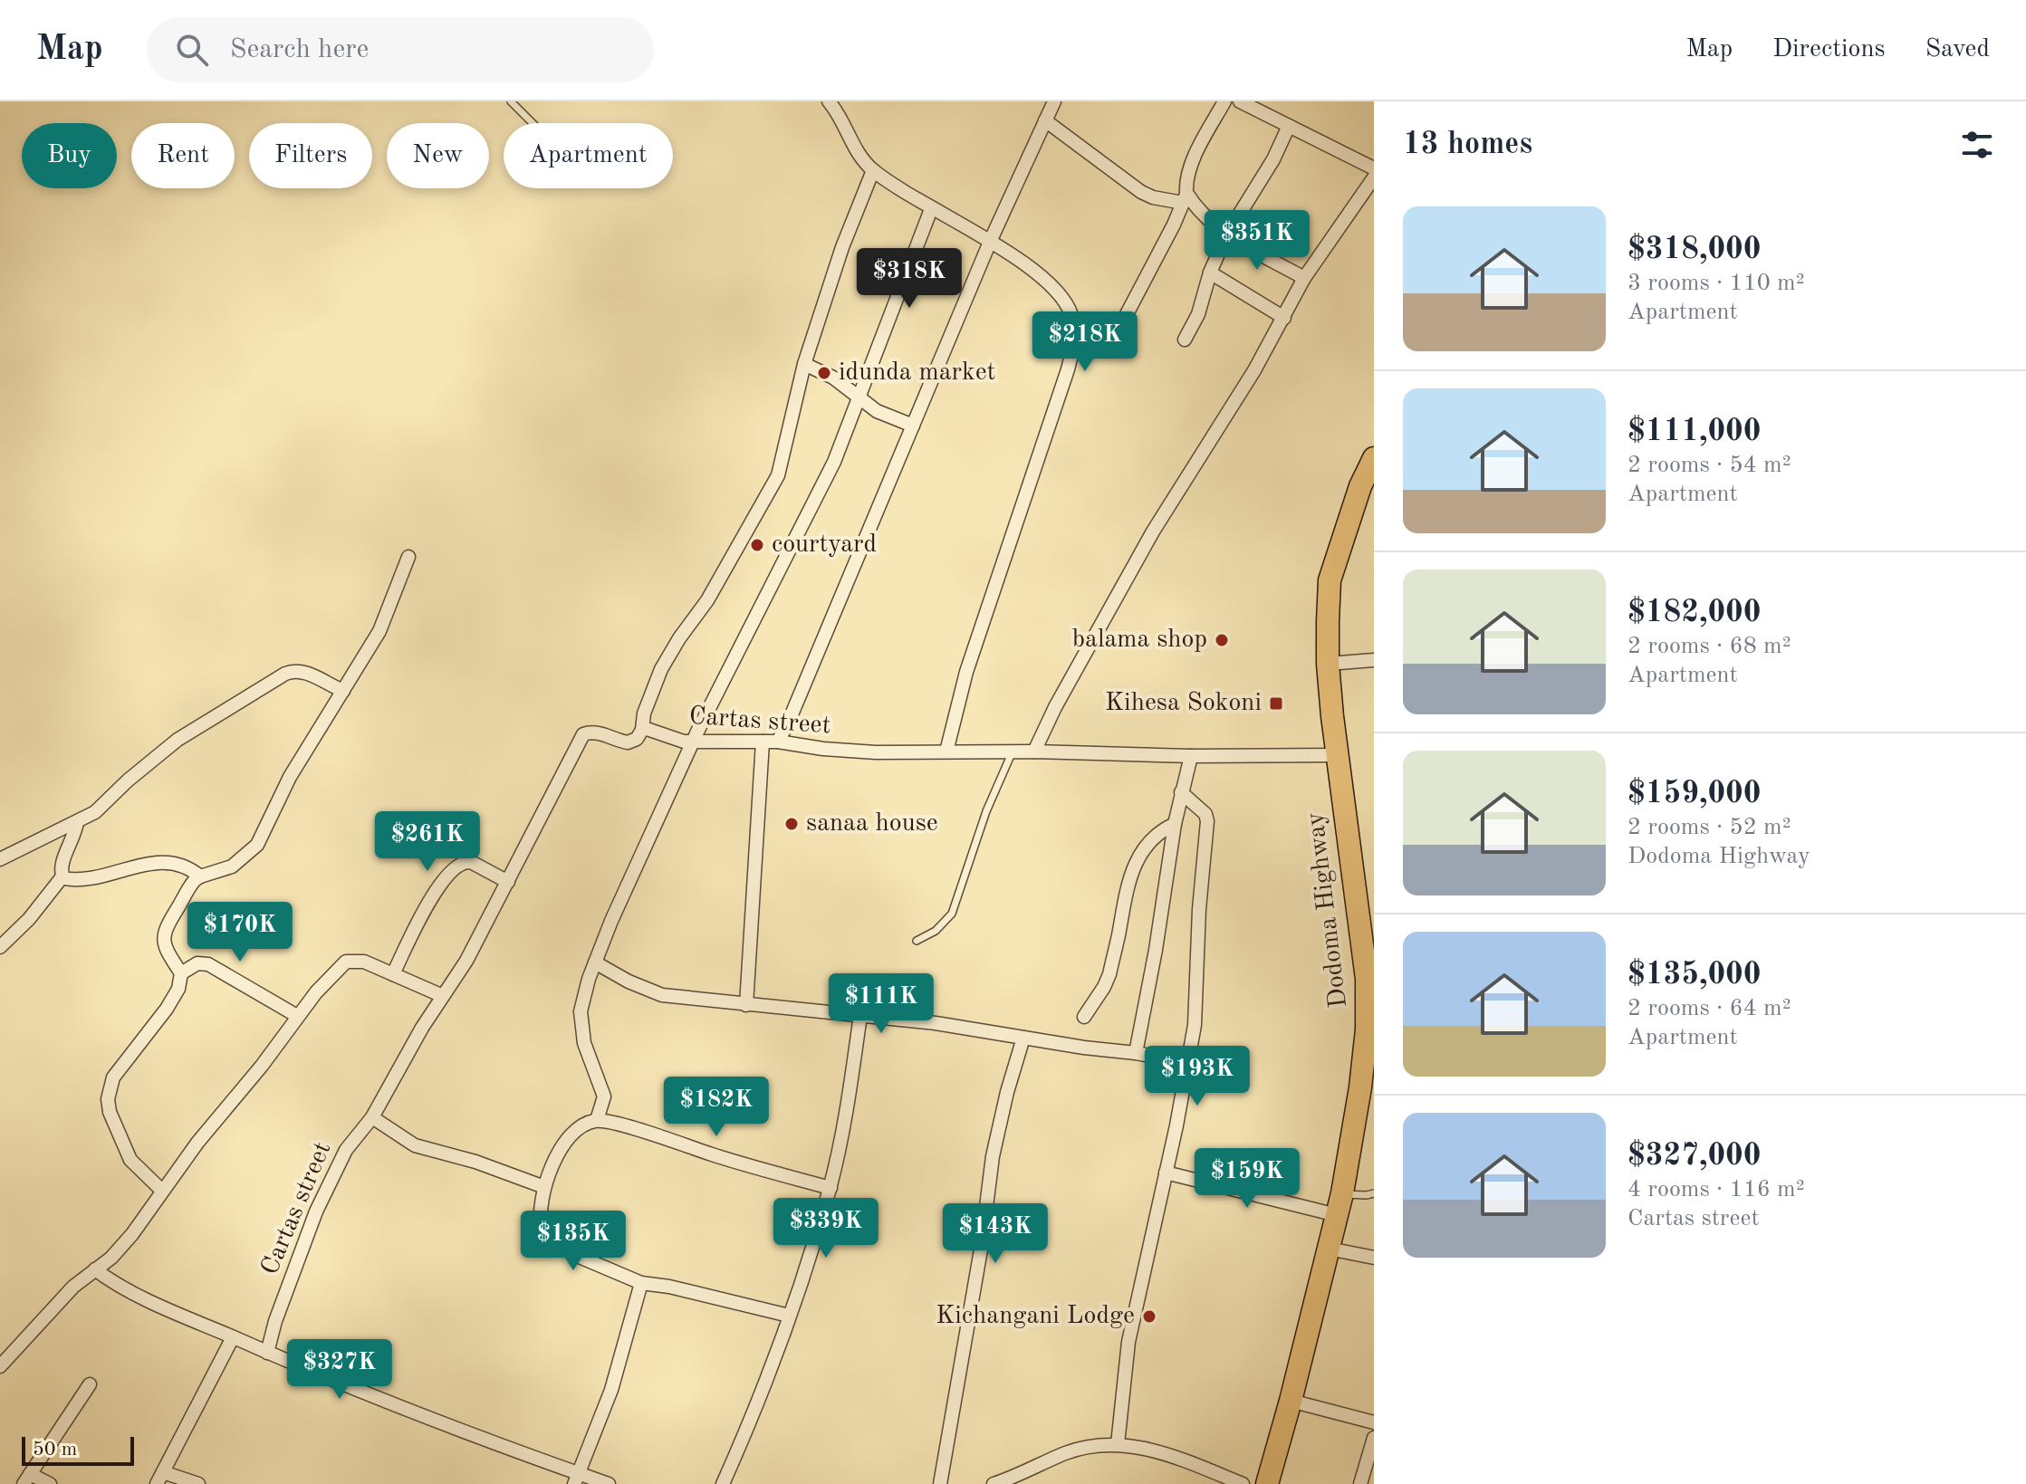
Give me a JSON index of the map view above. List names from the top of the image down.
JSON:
{
  "streets": {
    "highway": ["Dodoma Highway"],
    "street": ["Cartas street"]
  },
  "crossings": [
    ["Cartas street", "Dodoma Highway"]
  ],
  "places": {
    "other": [
      "idunda market",
      "courtyard",
      "balama shop",
      "sanaa house",
      "Kichangani Lodge"
    ],
    "transit": ["Kihesa Sokoni"]
  },
  "scale_bar": "50 m",
  "page": {
    "header": "Map",
    "search": "Search here",
    "nav": ["Map", "Directions", "Saved"],
    "heading": "13 homes",
    "chip": [
      "Buy",
      "Rent",
      "Filters",
      "New",
      "Apartment"
    ],
    "list": [
      {
        "name": "$318,000",
        "note": "3 rooms · 110 m² · Apartment"
      },
      {
        "name": "$111,000",
        "note": "2 rooms · 54 m² · Apartment"
      },
      {
        "name": "$182,000",
        "note": "2 rooms · 68 m² · Apartment"
      },
      {
        "name": "$159,000",
        "note": "2 rooms · 52 m² · Dodoma Highway"
      },
      {
        "name": "$135,000",
        "note": "2 rooms · 64 m² · Apartment"
      },
      {
        "name": "$327,000",
        "note": "4 rooms · 116 m² · Cartas street"
      }
    ],
    "price": [
      "$351K",
      "$318K",
      "$218K",
      "$261K",
      "$170K",
      "$111K",
      "$193K",
      "$182K",
      "$159K",
      "$339K",
      "$143K",
      "$135K",
      "$327K"
    ],
    "scale": "50 m"
  }
}
